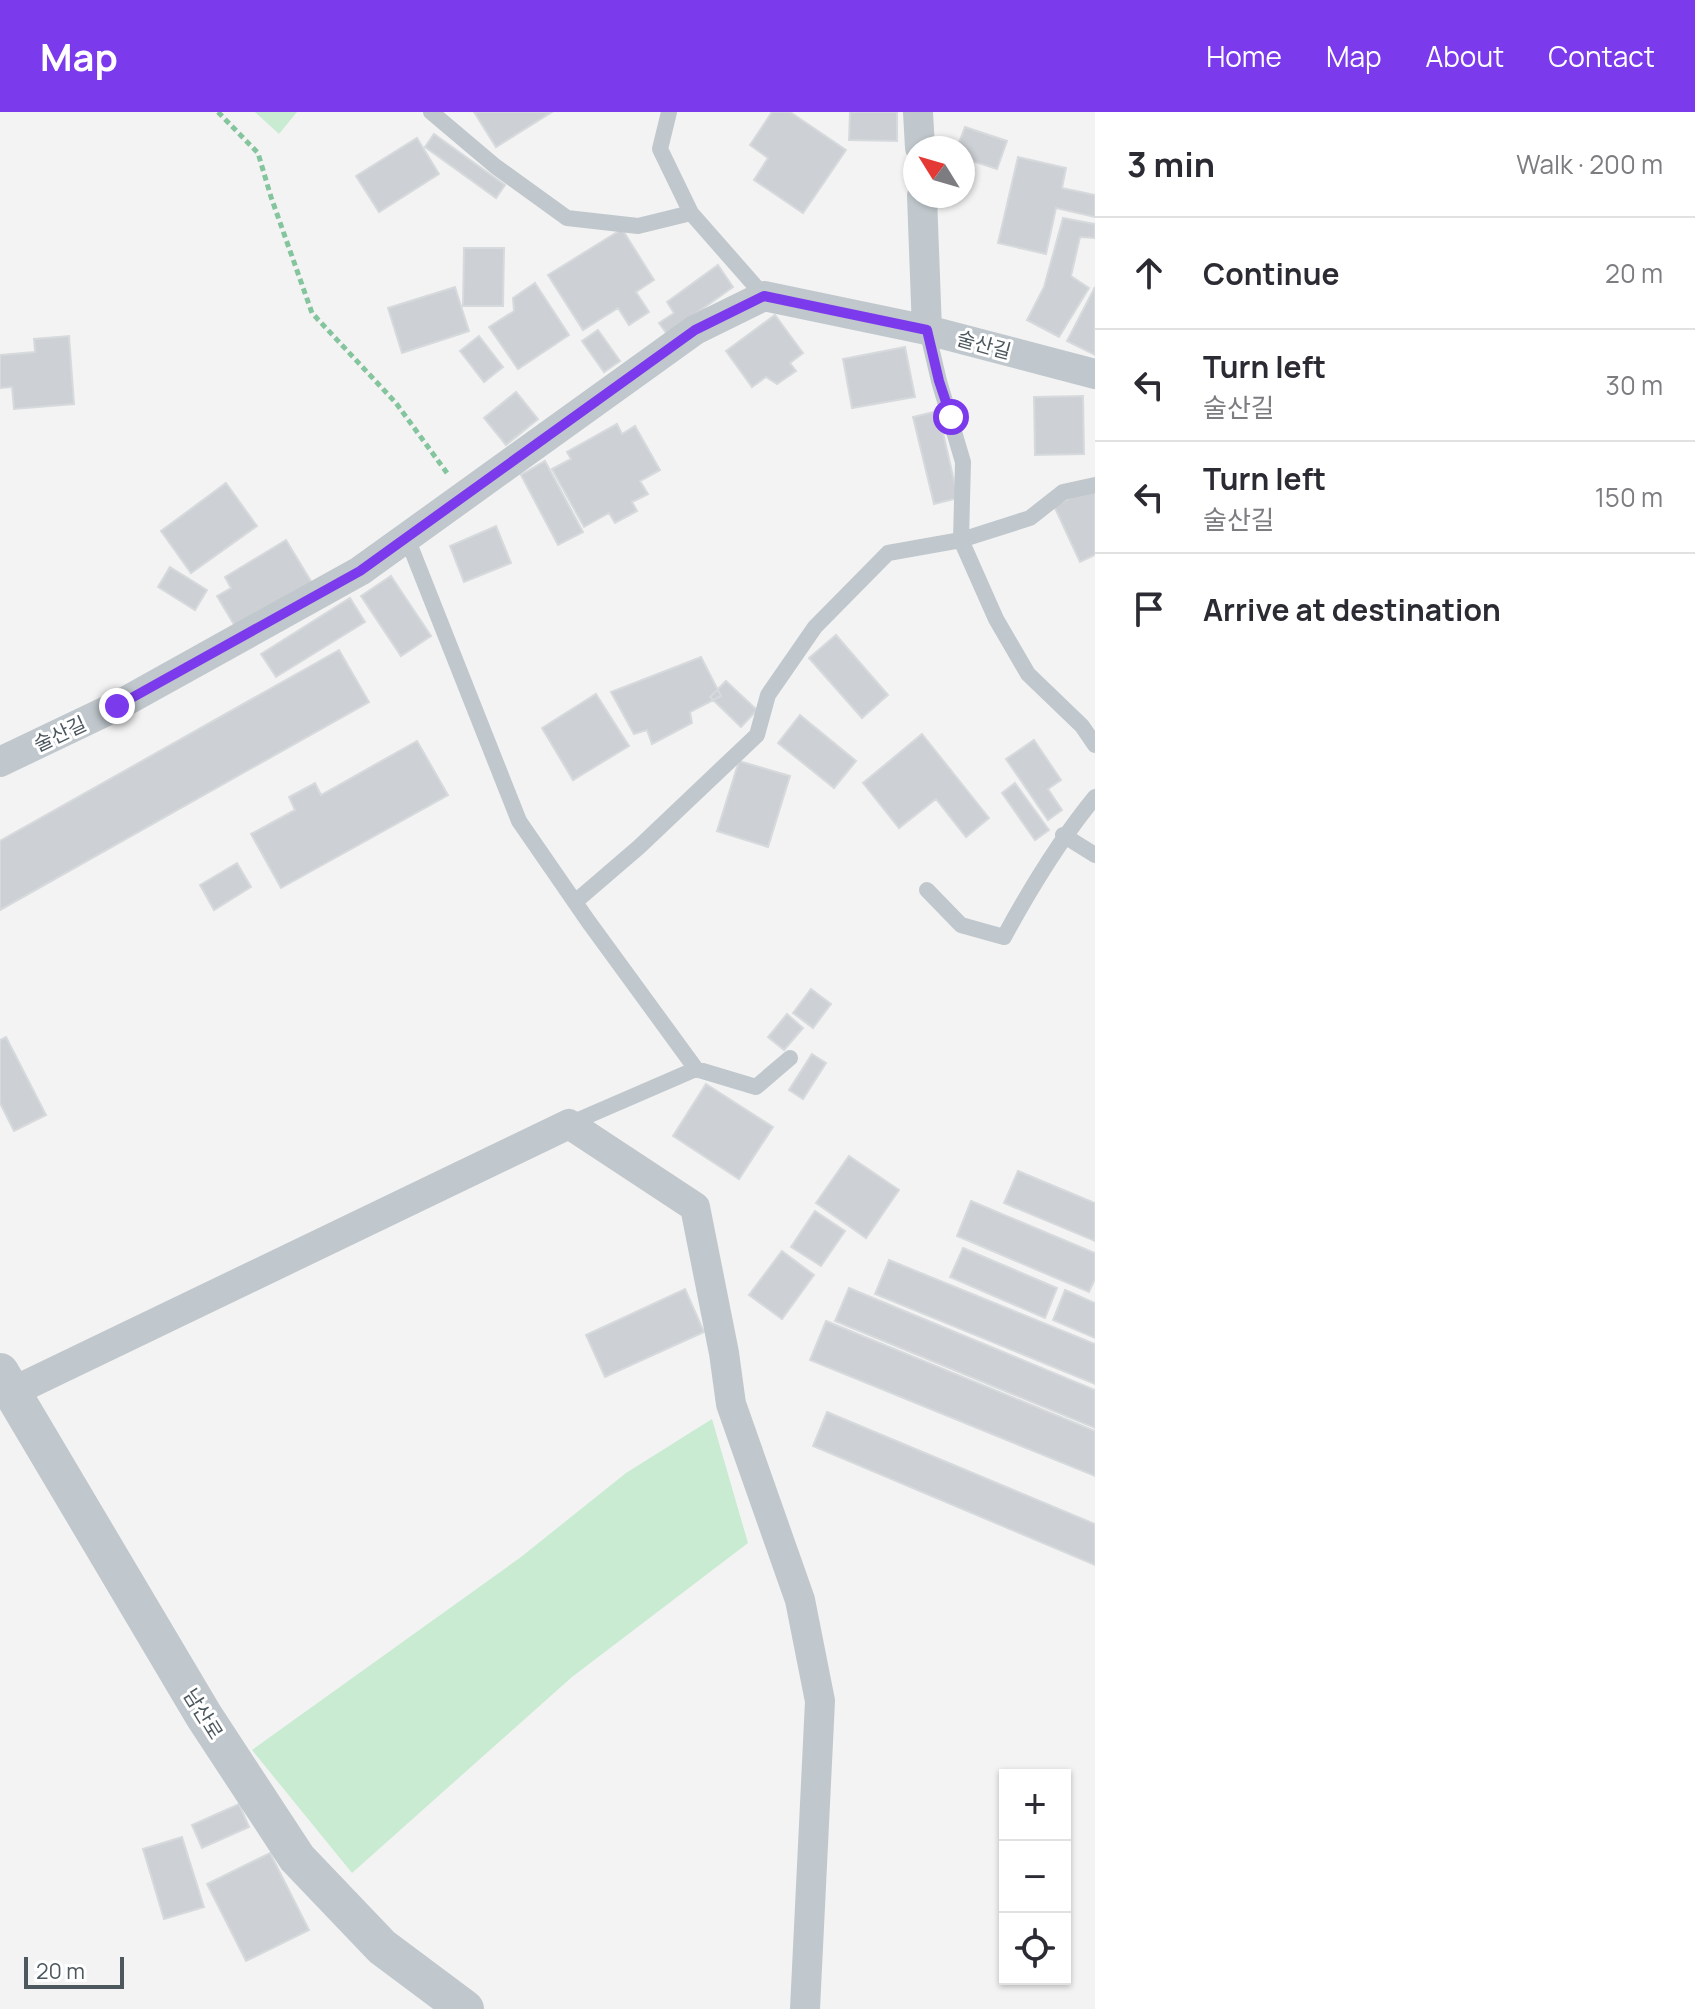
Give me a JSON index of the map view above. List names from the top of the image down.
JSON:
{
  "streets": {
    "street": ["술산길", "남산로"]
  },
  "scale_bar": "20 m",
  "north": "top left",
  "page": {
    "header": "Map",
    "nav": [
      "Home",
      "Map",
      "About",
      "Contact"
    ],
    "heading": ["3 min", "Walk · 200 m"],
    "list": [
      ["Continue", "20 m"],
      ["Turn left", "술산길", "30 m"],
      ["Turn left", "술산길", "150 m"],
      "Arrive at destination"
    ],
    "map_buttons": ["+", "−"],
    "scale": "20 m"
  }
}
